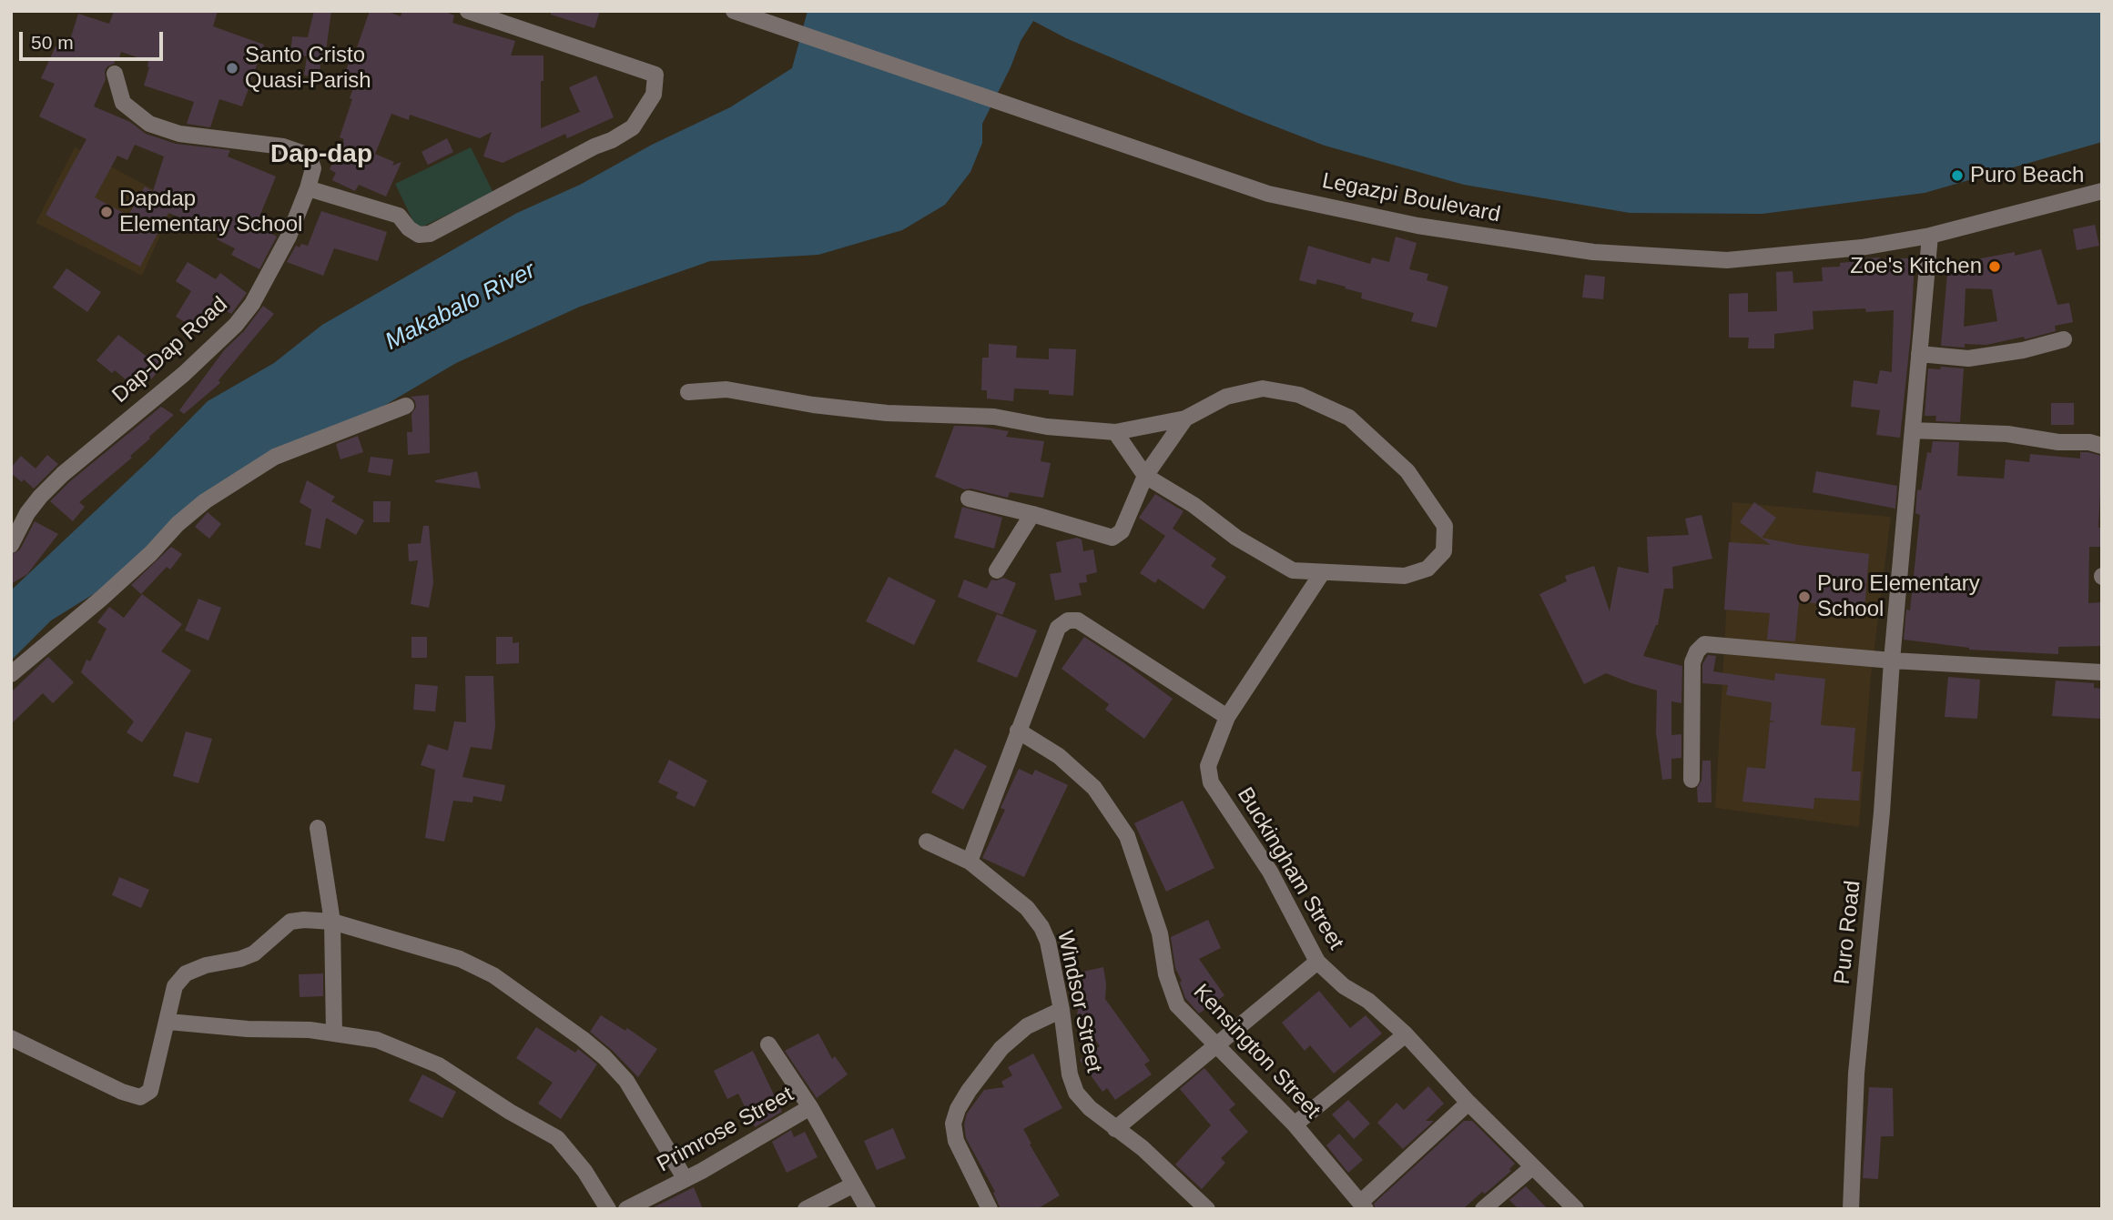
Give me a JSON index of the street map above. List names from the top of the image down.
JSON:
{
  "streets": {
    "street": [
      "Legazpi Boulevard",
      "Dap-Dap Road",
      "Buckingham Street",
      "Puro Road",
      "Windsor Street",
      "Kensington Street",
      "Primrose Street"
    ]
  },
  "crossings": [
    ["Legazpi Boulevard", "Puro Road"]
  ],
  "districts": ["Dap-dap"],
  "water": ["Makabalo River"],
  "places": [
    "Santo Cristo Quasi-Parish",
    "Puro Beach",
    "Dapdap Elementary School",
    "Zoe's Kitchen",
    "Puro Elementary School"
  ],
  "scale_bar": "50 m"
}
